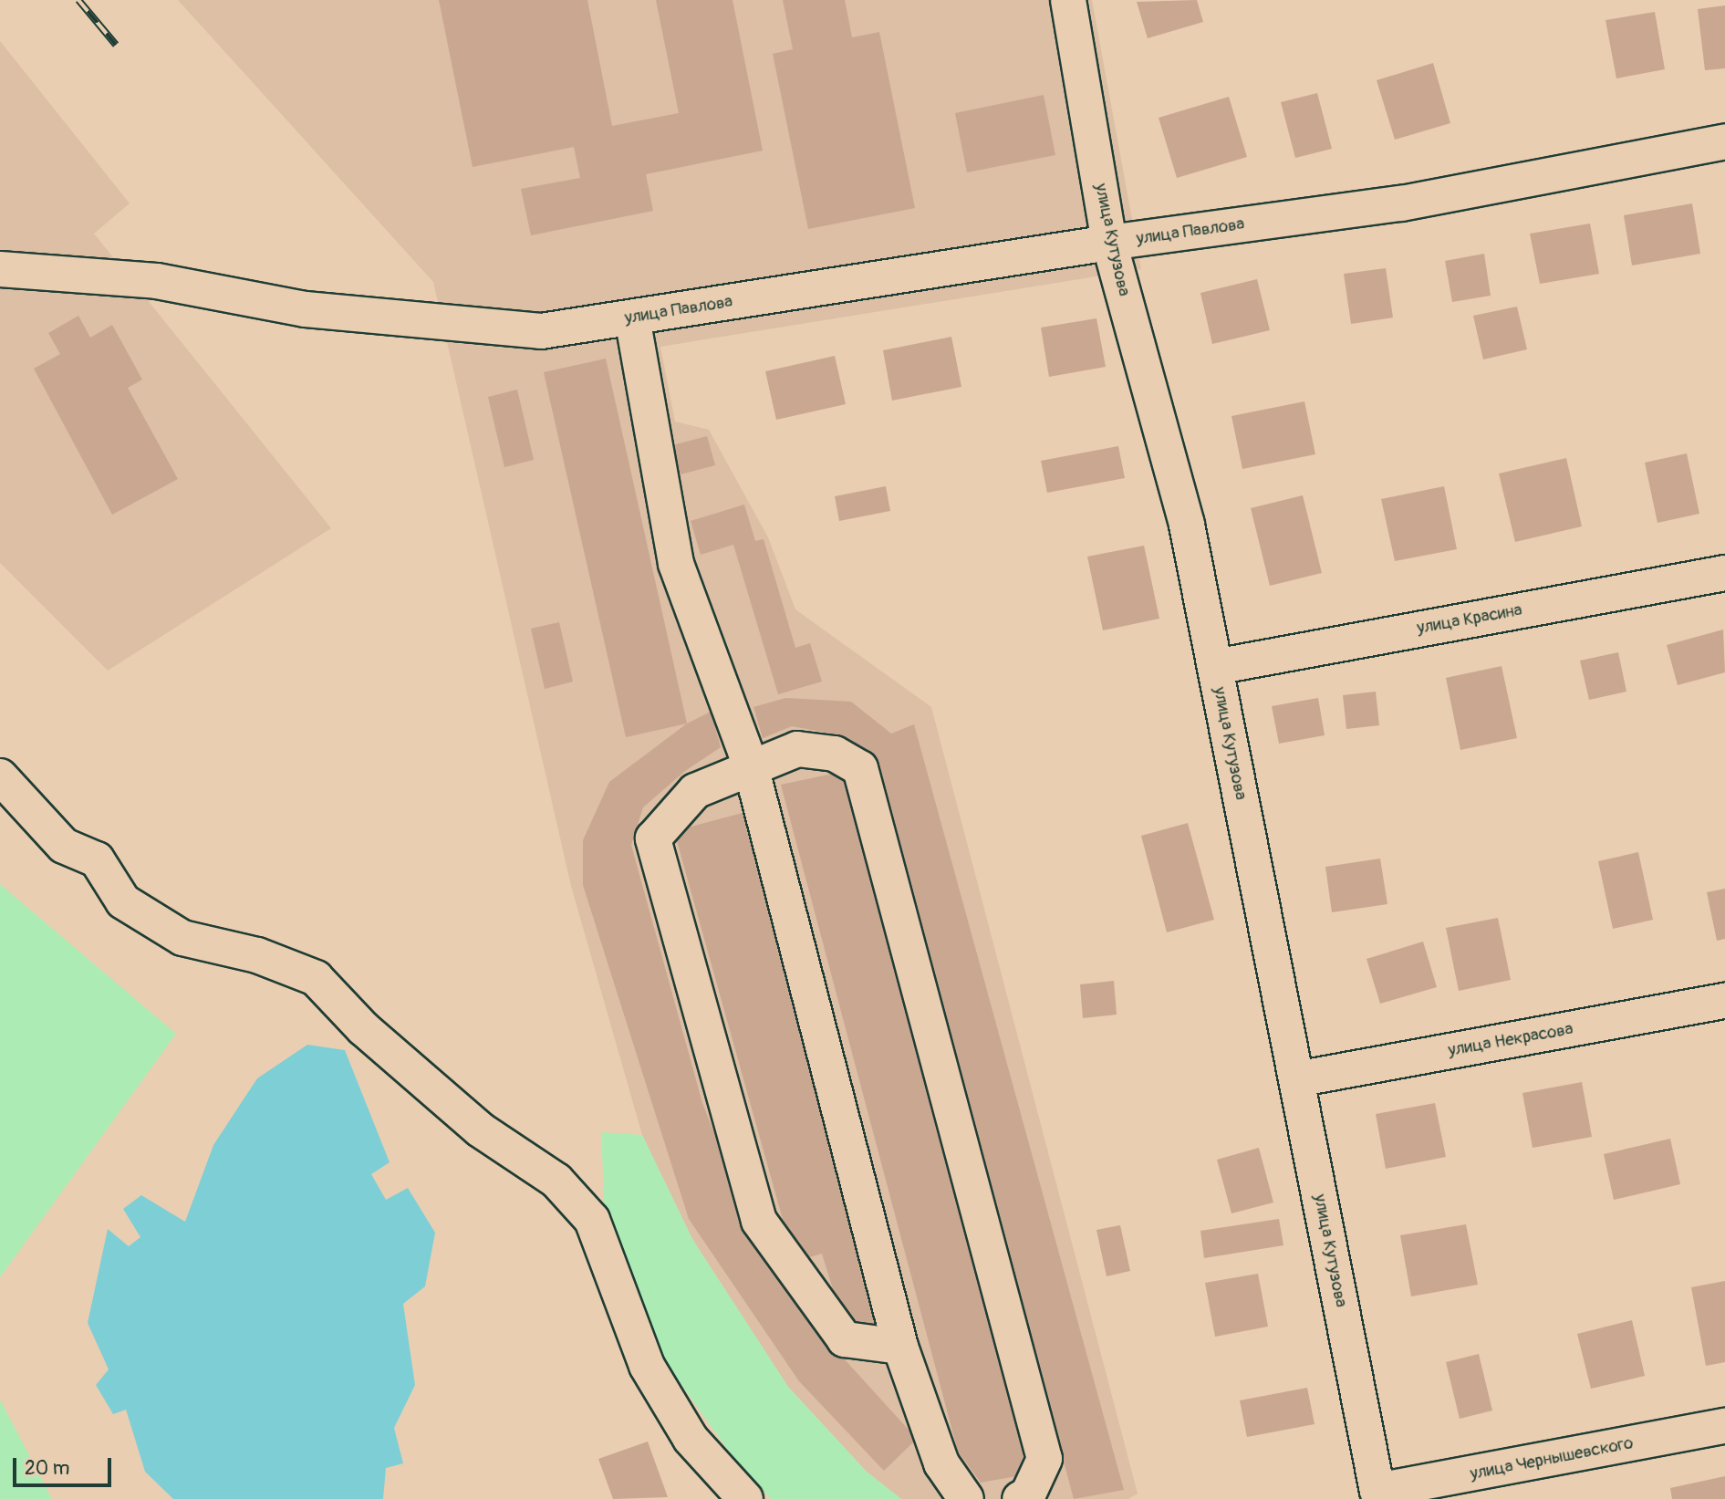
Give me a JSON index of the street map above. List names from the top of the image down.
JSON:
{
  "streets": {
    "street": [
      "улица Павлова",
      "улица Кутузова",
      "улица Красина",
      "улица Некрасова",
      "улица Чернышевского"
    ]
  },
  "crossings": [
    ["улица Павлова", "улица Кутузова"],
    ["улица Кутузова", "улица Красина"],
    ["улица Кутузова", "улица Некрасова"],
    ["улица Кутузова", "улица Чернышевского"]
  ],
  "scale_bar": "20 m"
}
